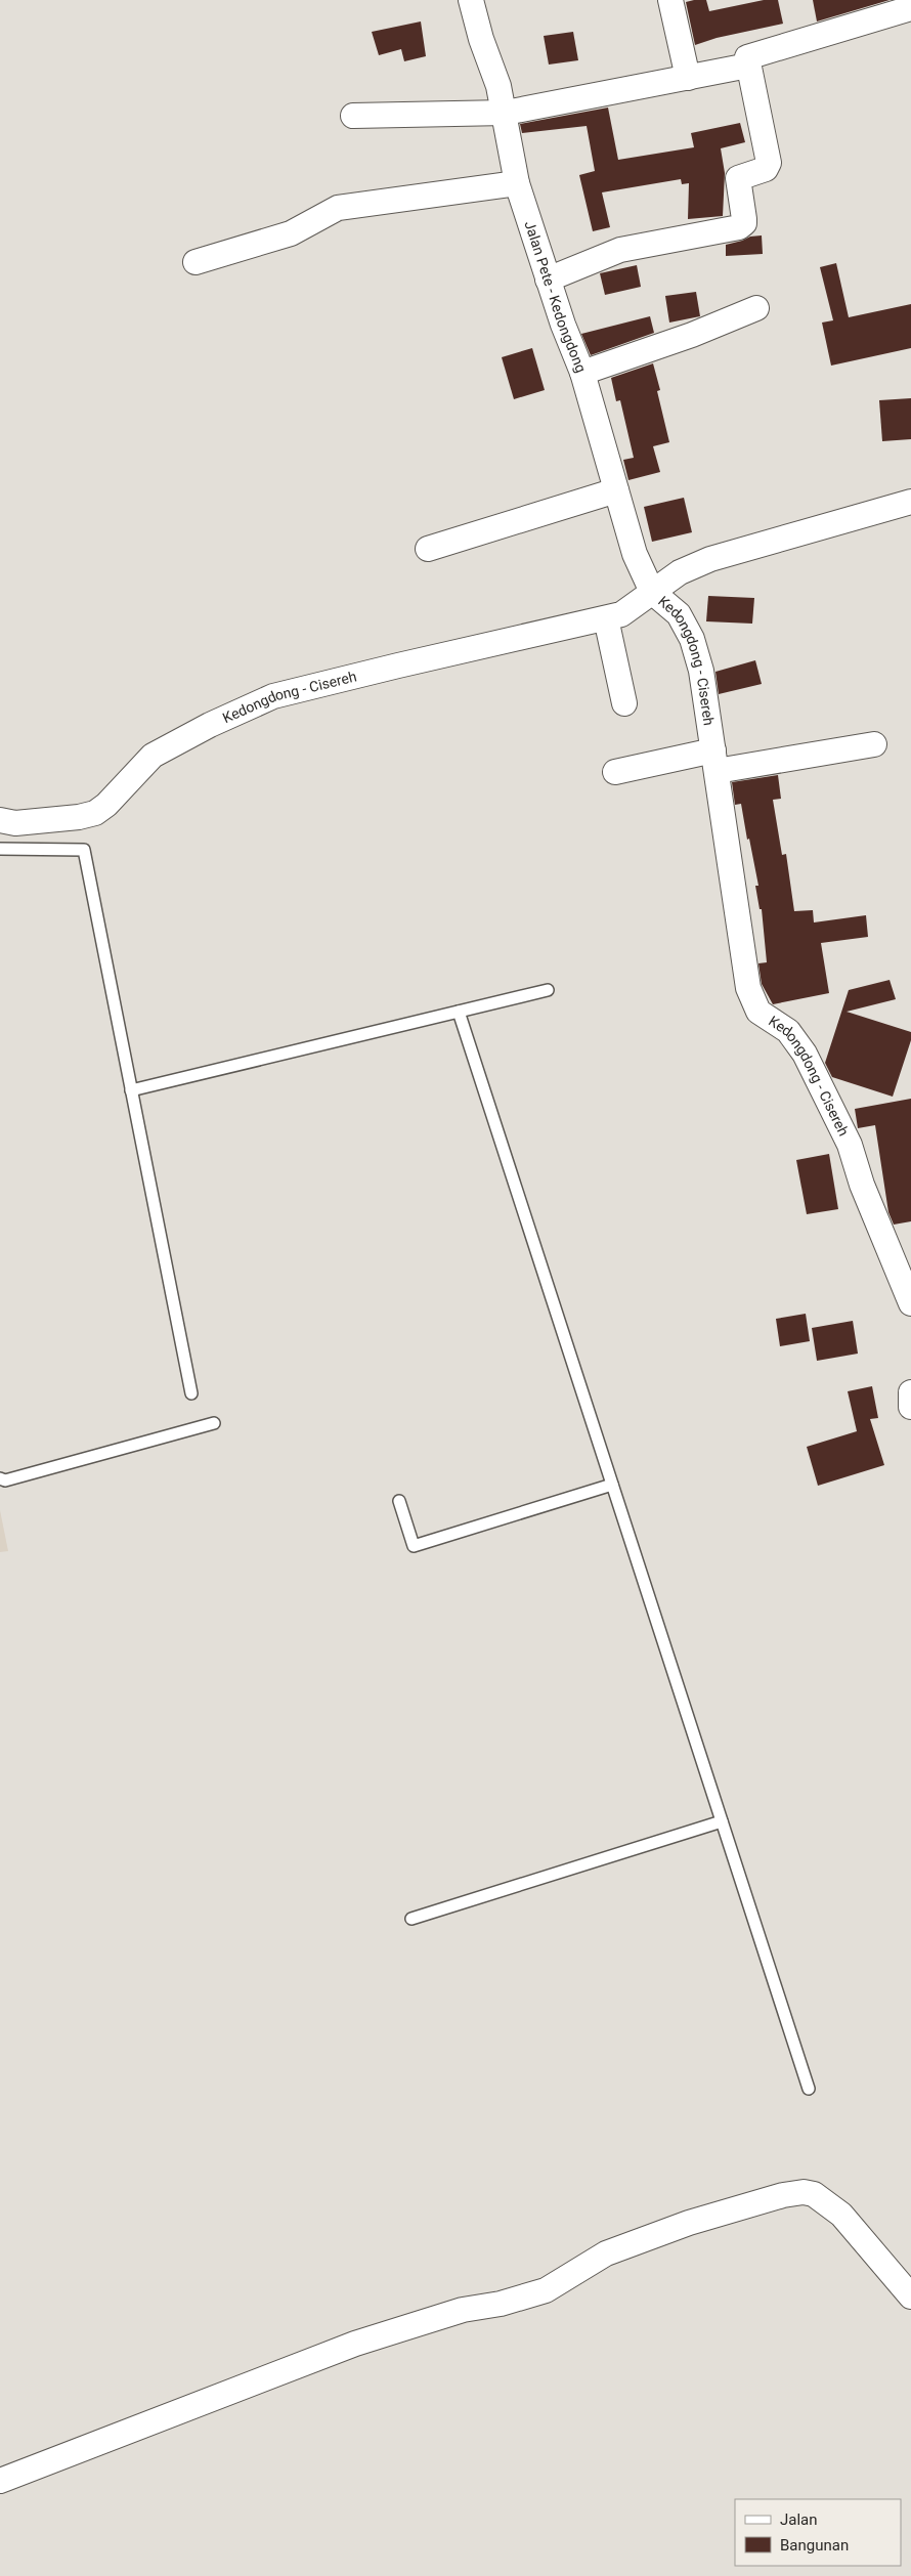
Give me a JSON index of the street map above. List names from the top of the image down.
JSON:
{
  "streets": {
    "street": ["Jalan Pete - Kedongdong", "Kedongdong - Cisereh"]
  },
  "crossings": [
    ["Jalan Pete - Kedongdong", "Kedongdong - Cisereh"]
  ],
  "legend": ["Jalan", "Bangunan"]
}
